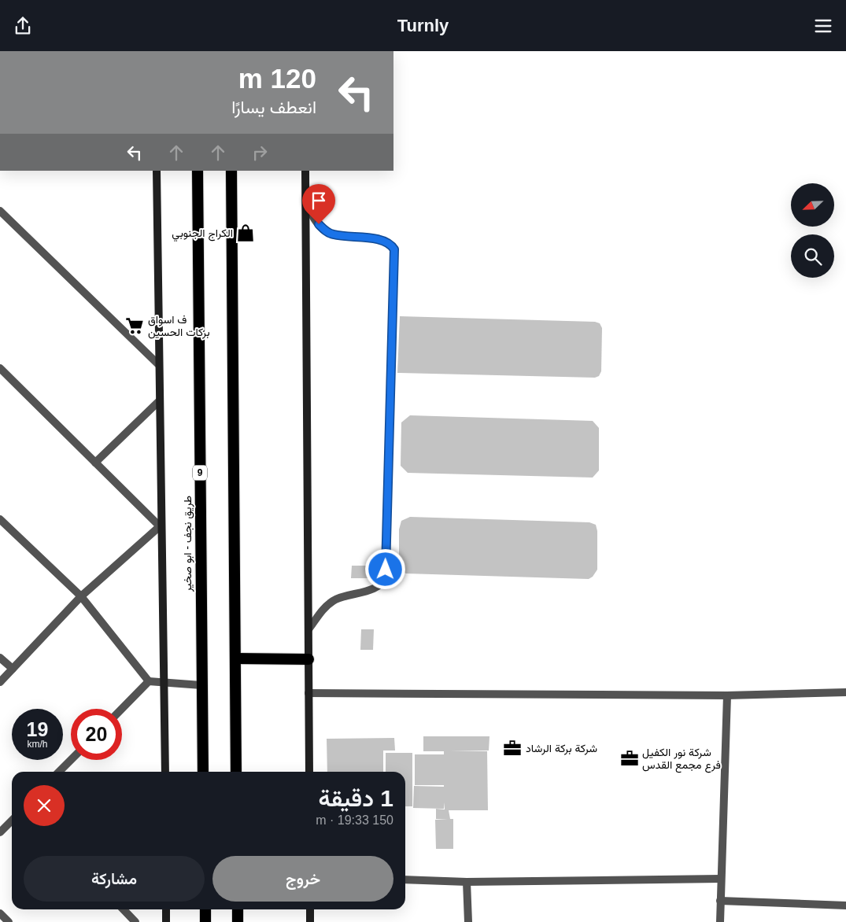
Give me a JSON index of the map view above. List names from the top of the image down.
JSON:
{
  "streets": {
    "highway": ["9", "طريق نجف - ابو صخير"]
  },
  "places": {
    "shop": ["الكراج الجنوبي"],
    "supermarket": ["ف اسواق بركات الحسين"],
    "office": ["شركة بركة الرشاد", "شركة نور الكفيل فرع مجمع القدس"]
  },
  "north": "bottom left",
  "page": {
    "header": "Turnly",
    "turn": ["120 m", "انعطف يسارًا"],
    "speed": "19 km/h",
    "limit": "20",
    "heading": ["1 دقيقة", "150 m · 19:33"],
    "buttons": ["خروج", "مشاركة"]
  }
}
